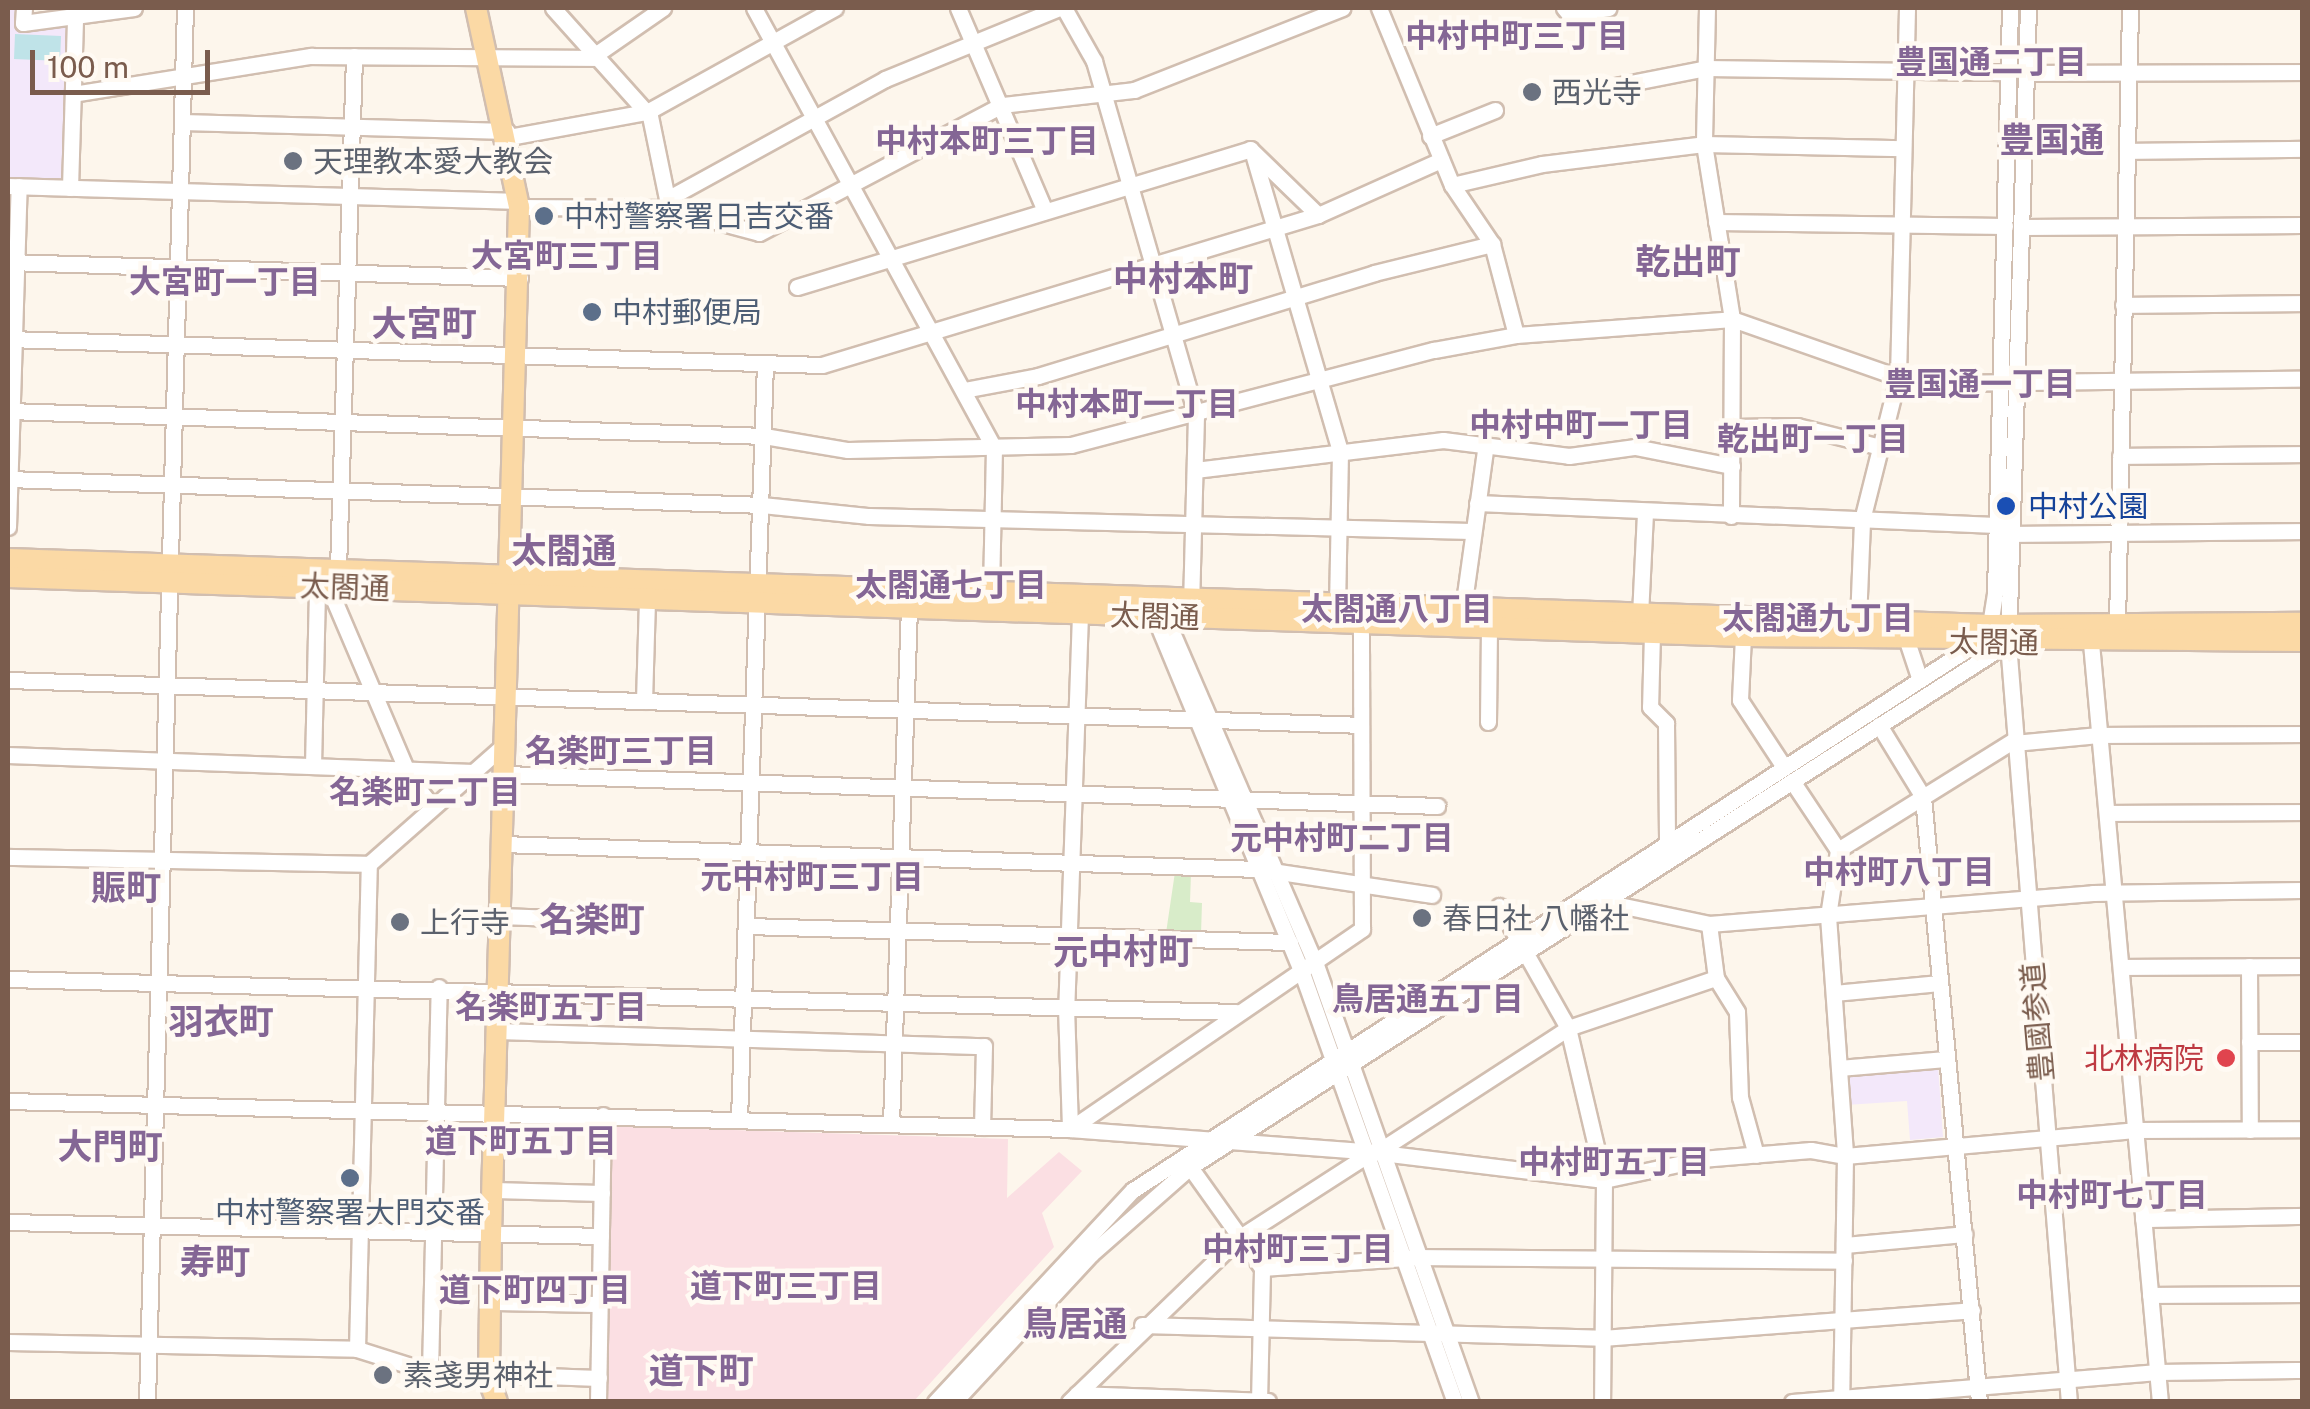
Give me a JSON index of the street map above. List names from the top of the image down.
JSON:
{
  "streets": {
    "main road": ["太閤通"],
    "street": ["豊國参道"]
  },
  "crossings": [
    ["太閤通", "豊國参道"]
  ],
  "districts": [
    "中村中町三丁目",
    "豊国通二丁目",
    "豊国通",
    "中村本町三丁目",
    "大宮町三丁目",
    "乾出町",
    "中村本町",
    "大宮町一丁目",
    "大宮町",
    "豊国通一丁目",
    "中村本町一丁目",
    "中村中町一丁目",
    "乾出町一丁目",
    "太閤通",
    "太閤通七丁目",
    "太閤通八丁目",
    "太閤通九丁目",
    "名楽町三丁目",
    "名楽町二丁目",
    "元中村町二丁目",
    "中村町八丁目",
    "元中村町三丁目",
    "賑町",
    "名楽町",
    "元中村町",
    "鳥居通五丁目",
    "名楽町五丁目",
    "羽衣町",
    "道下町五丁目",
    "大門町",
    "中村町五丁目",
    "中村町七丁目",
    "中村町三丁目",
    "寿町",
    "道下町三丁目",
    "道下町四丁目",
    "鳥居通",
    "道下町"
  ],
  "places": [
    "西光寺",
    "天理教本愛大教会",
    "中村警察署日吉交番",
    "中村郵便局",
    "中村公園",
    "春日社 八幡社",
    "上行寺",
    "北林病院",
    "中村警察署大門交番",
    "素戔男神社"
  ],
  "scale_bar": "100 m"
}
